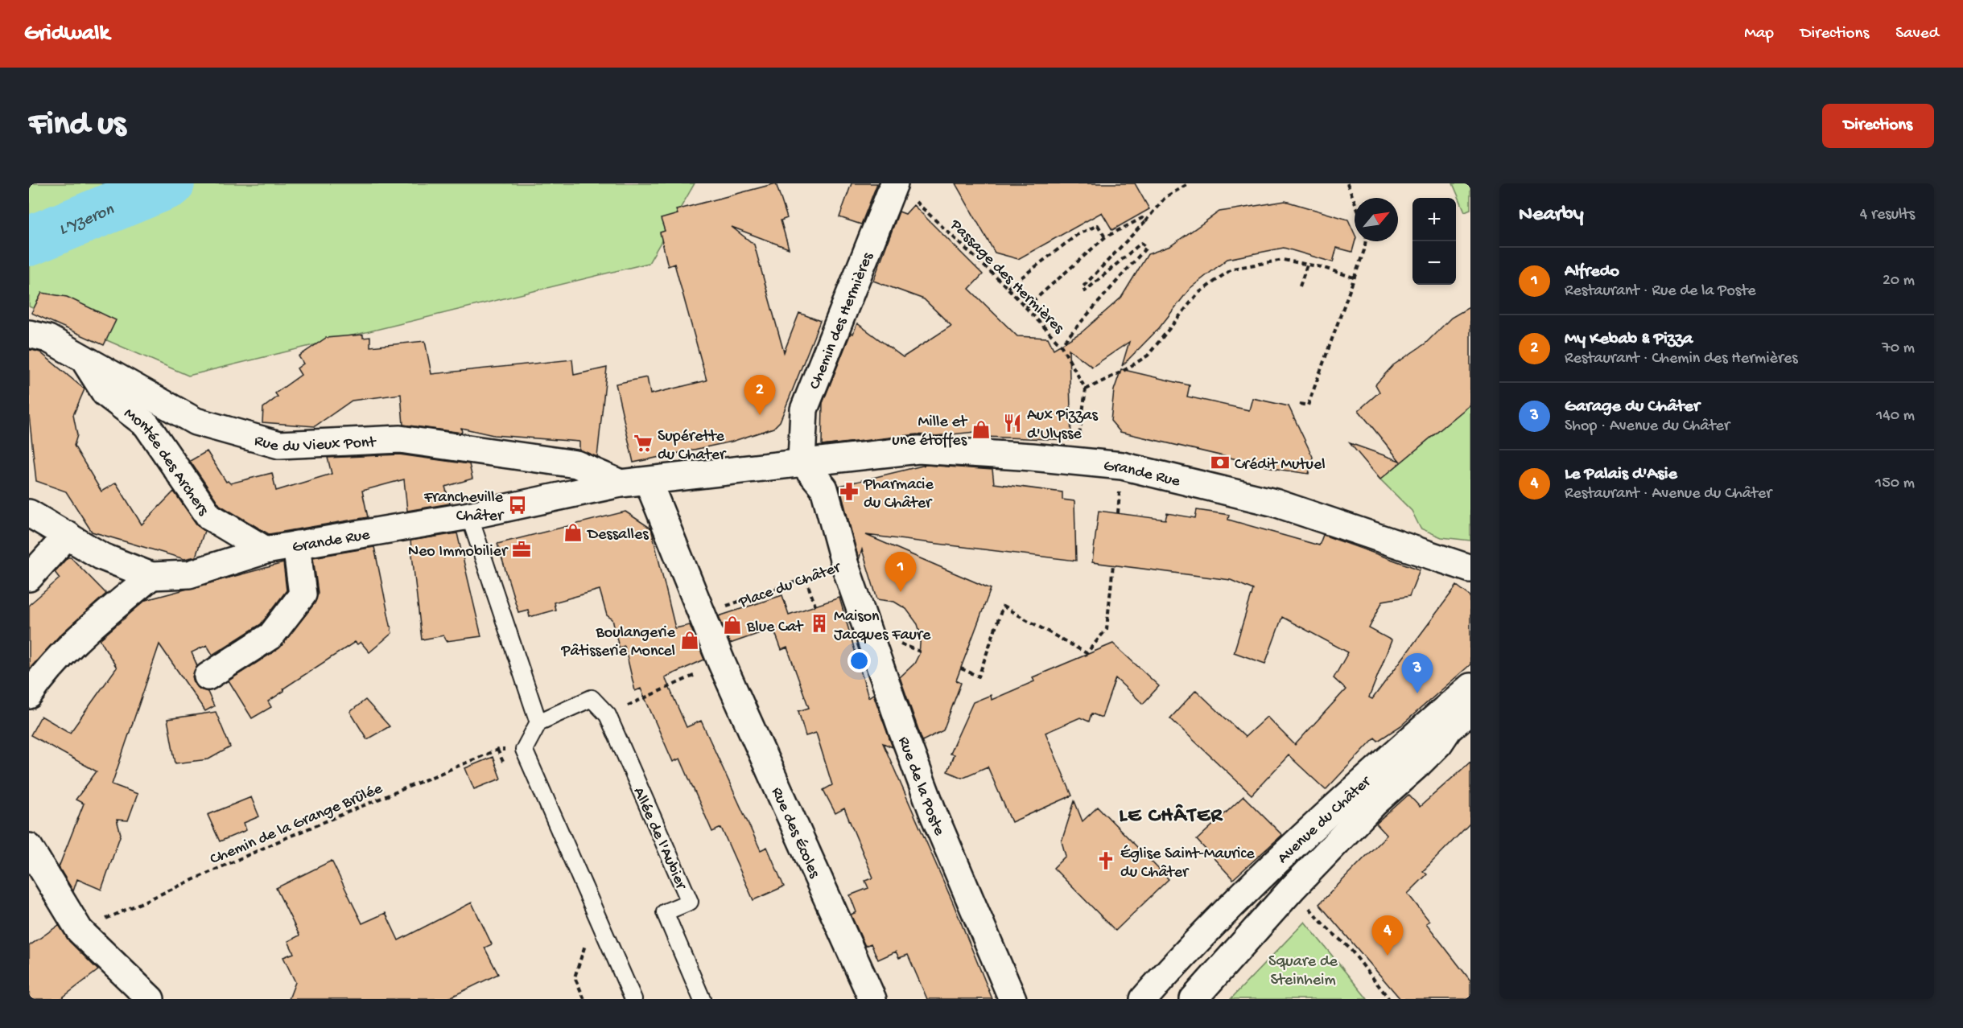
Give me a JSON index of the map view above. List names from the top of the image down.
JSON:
{
  "streets": {
    "street": [
      "Chemin des Hermières",
      "Rue du Vieux Pont",
      "Montée des Archers",
      "Grande Rue",
      "Place du Châter",
      "Rue de la Poste",
      "Avenue du Châter",
      "Rue des Écoles"
    ],
    "lane": ["Allée de l'Aubier"],
    "path": ["Passage des Hermières", "Chemin de la Grange Brûlée"]
  },
  "crossings": [
    ["Passage des Hermières", "Chemin des Hermières"],
    ["Chemin des Hermières", "Grande Rue"],
    ["Chemin des Hermières", "Place du Châter"],
    ["Rue du Vieux Pont", "Montée des Archers"],
    ["Rue du Vieux Pont", "Grande Rue"],
    ["Montée des Archers", "Grande Rue"],
    ["Grande Rue", "Place du Châter"],
    ["Place du Châter", "Rue de la Poste"]
  ],
  "districts": ["LE CHÂTER"],
  "water": ["L'Yzeron"],
  "parks": ["Square de Steinheim"],
  "places": {
    "restaurant": ["Aux Pizzas d'Ulysse"],
    "shop": [
      "Mille et une étoffes",
      "Dessalles",
      "Blue Cat",
      "Boulangerie Pâtisserie Moncel"
    ],
    "supermarket": ["Supérette du Chater"],
    "bank": ["Crédit Mutuel"],
    "pharmacy": ["Pharmacie du Châter"],
    "bus stop": ["Francheville Châter"],
    "office": ["Neo Immobilier"],
    "building": ["Maison Jacques Faure"],
    "church": ["Église Saint-Maurice du Châter"]
  },
  "north": "top right",
  "page": {
    "header": "Gridwalk",
    "nav": ["Map", "Directions", "Saved"],
    "buttons": "Directions",
    "title": "Find us",
    "heading": ["Nearby", "4 results"],
    "map_buttons": ["+", "−"],
    "list": [
      {
        "mark": "1",
        "name": "Alfredo",
        "note": "Restaurant · Rue de la Poste",
        "value": "20 m"
      },
      {
        "mark": "2",
        "name": "My Kebab & Pizza",
        "note": "Restaurant · Chemin des Hermières",
        "value": "70 m"
      },
      {
        "mark": "3",
        "name": "Garage du Châter",
        "note": "Shop · Avenue du Châter",
        "value": "140 m"
      },
      {
        "mark": "4",
        "name": "Le Palais d'Asie",
        "note": "Restaurant · Avenue du Châter",
        "value": "150 m"
      }
    ],
    "pins": [
      "2",
      "1",
      "3",
      "4"
    ]
  }
}
